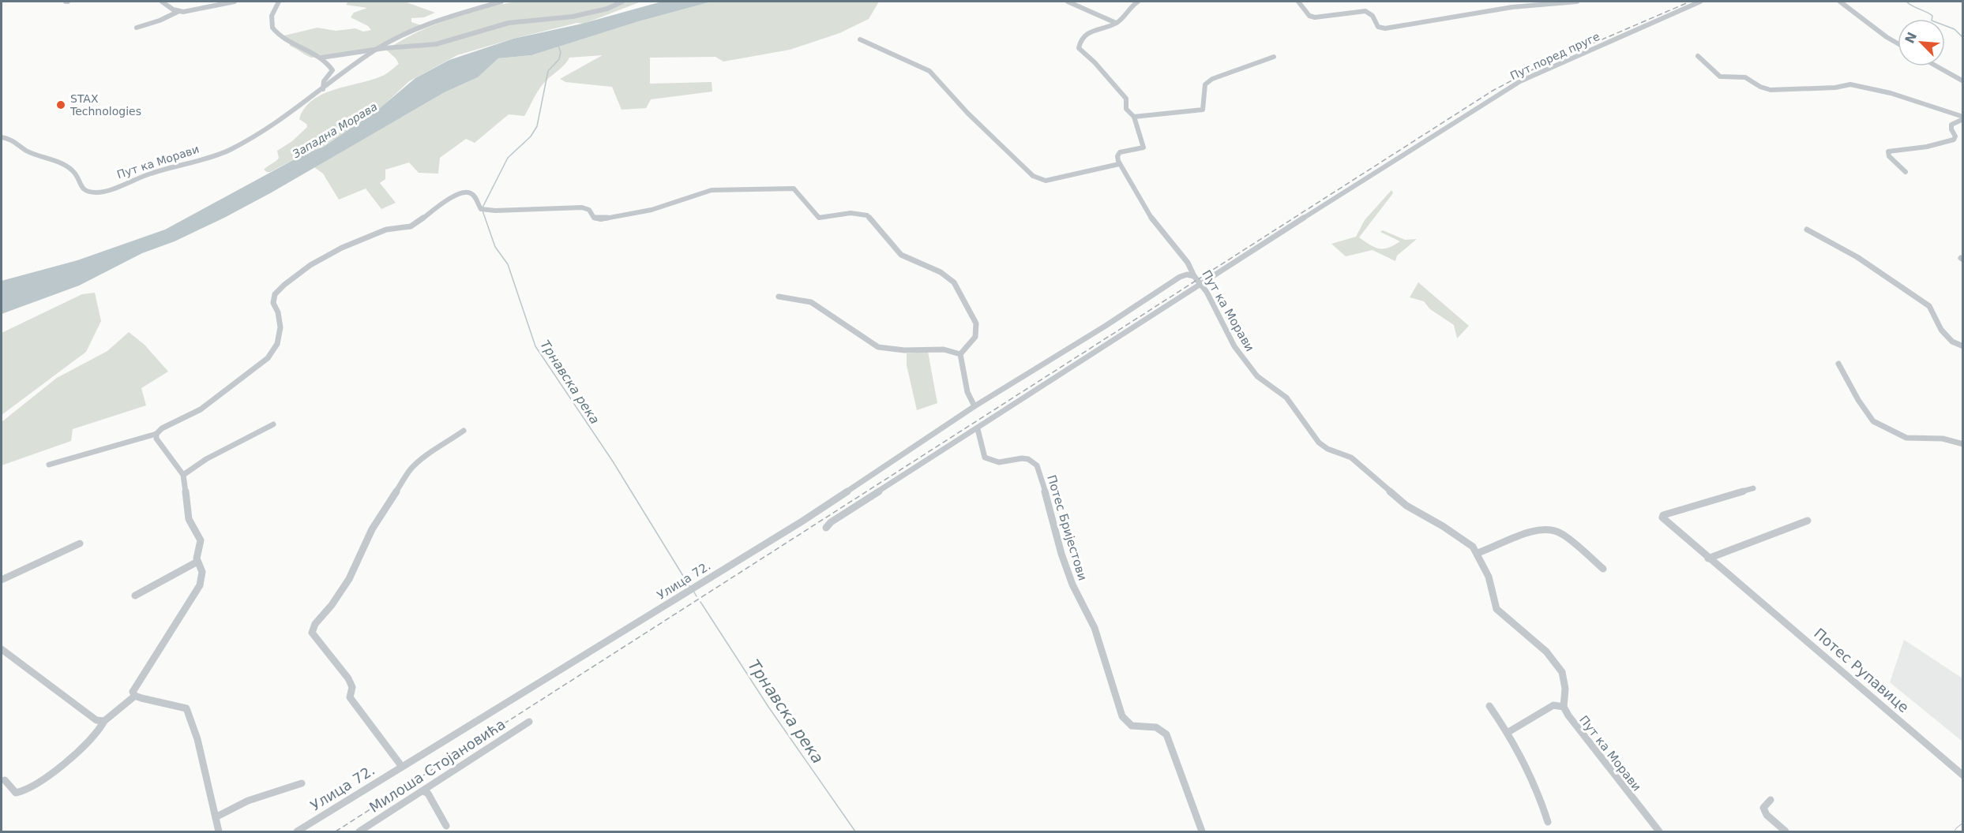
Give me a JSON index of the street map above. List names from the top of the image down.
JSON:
{
  "streets": {
    "street": [
      "Пут поред пруге",
      "Пут ка Морави",
      "Потес Бријестови",
      "Улица 72.",
      "Потес Рупавице",
      "Милоша Стојановића"
    ]
  },
  "crossings": [
    ["Пут поред пруге", "Пут ка Морави"],
    ["Пут поред пруге", "Потес Бријестови"],
    ["Пут ка Морави", "Улица 72."]
  ],
  "water": ["Западна Морава", "Трнавска река"],
  "places": ["STAX Technologies"],
  "north": "top left"
}
